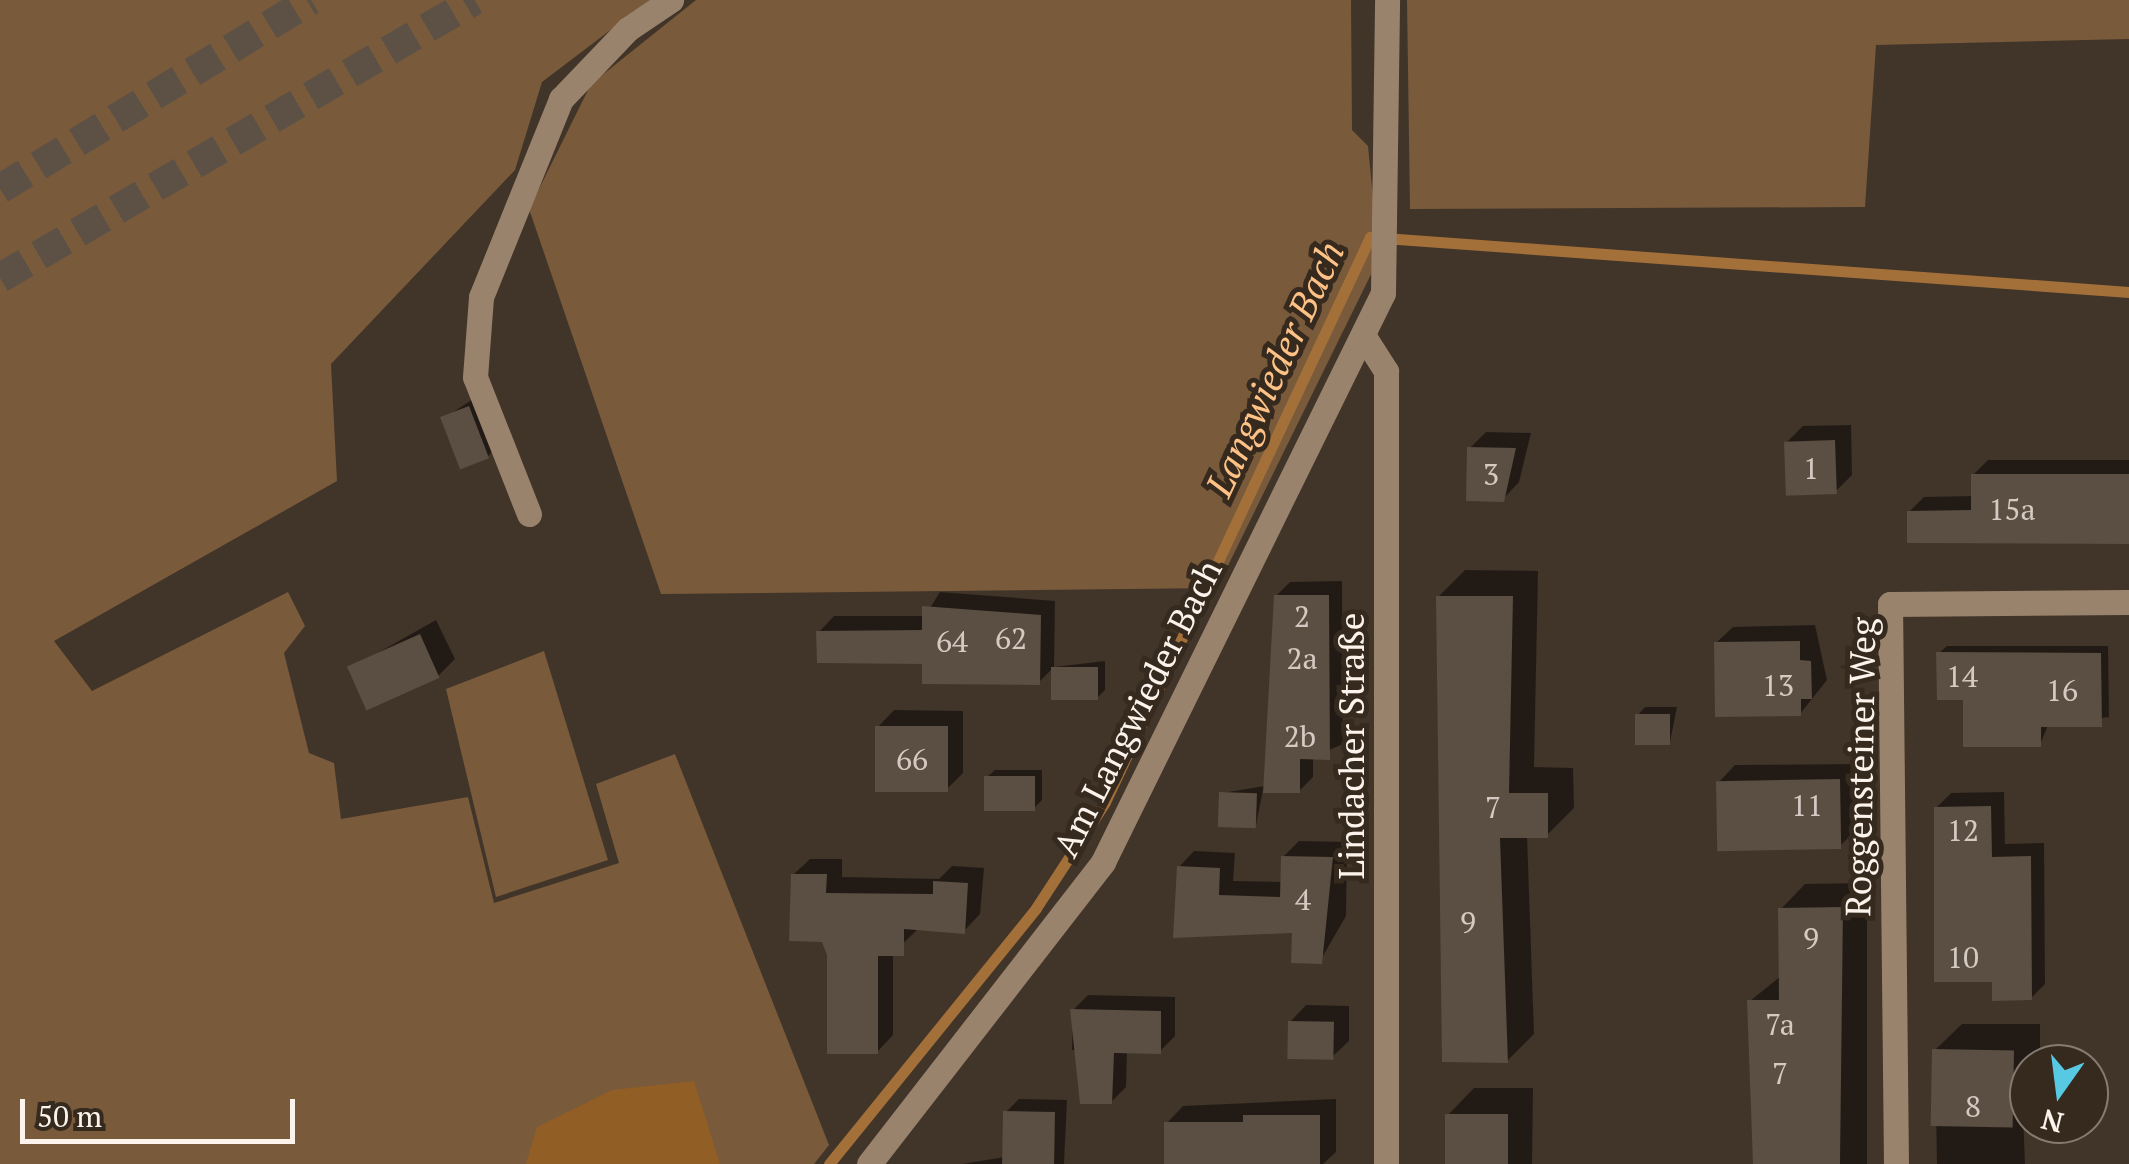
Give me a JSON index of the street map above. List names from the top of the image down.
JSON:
{
  "streets": {
    "street": ["Am Langwieder Bach", "Lindacher Straße", "Roggensteiner Weg"]
  },
  "crossings": [
    ["Am Langwieder Bach", "Lindacher Straße"]
  ],
  "water": ["Langwieder Bach"],
  "house_numbers": [
    "1",
    "3",
    "15a",
    "2",
    "62",
    "64",
    "2a",
    "14",
    "13",
    "16",
    "2b",
    "66",
    "11",
    "7",
    "12",
    "4",
    "9",
    "9",
    "10",
    "7a",
    "7",
    "8"
  ],
  "scale_bar": "50 m",
  "north": "bottom"
}
